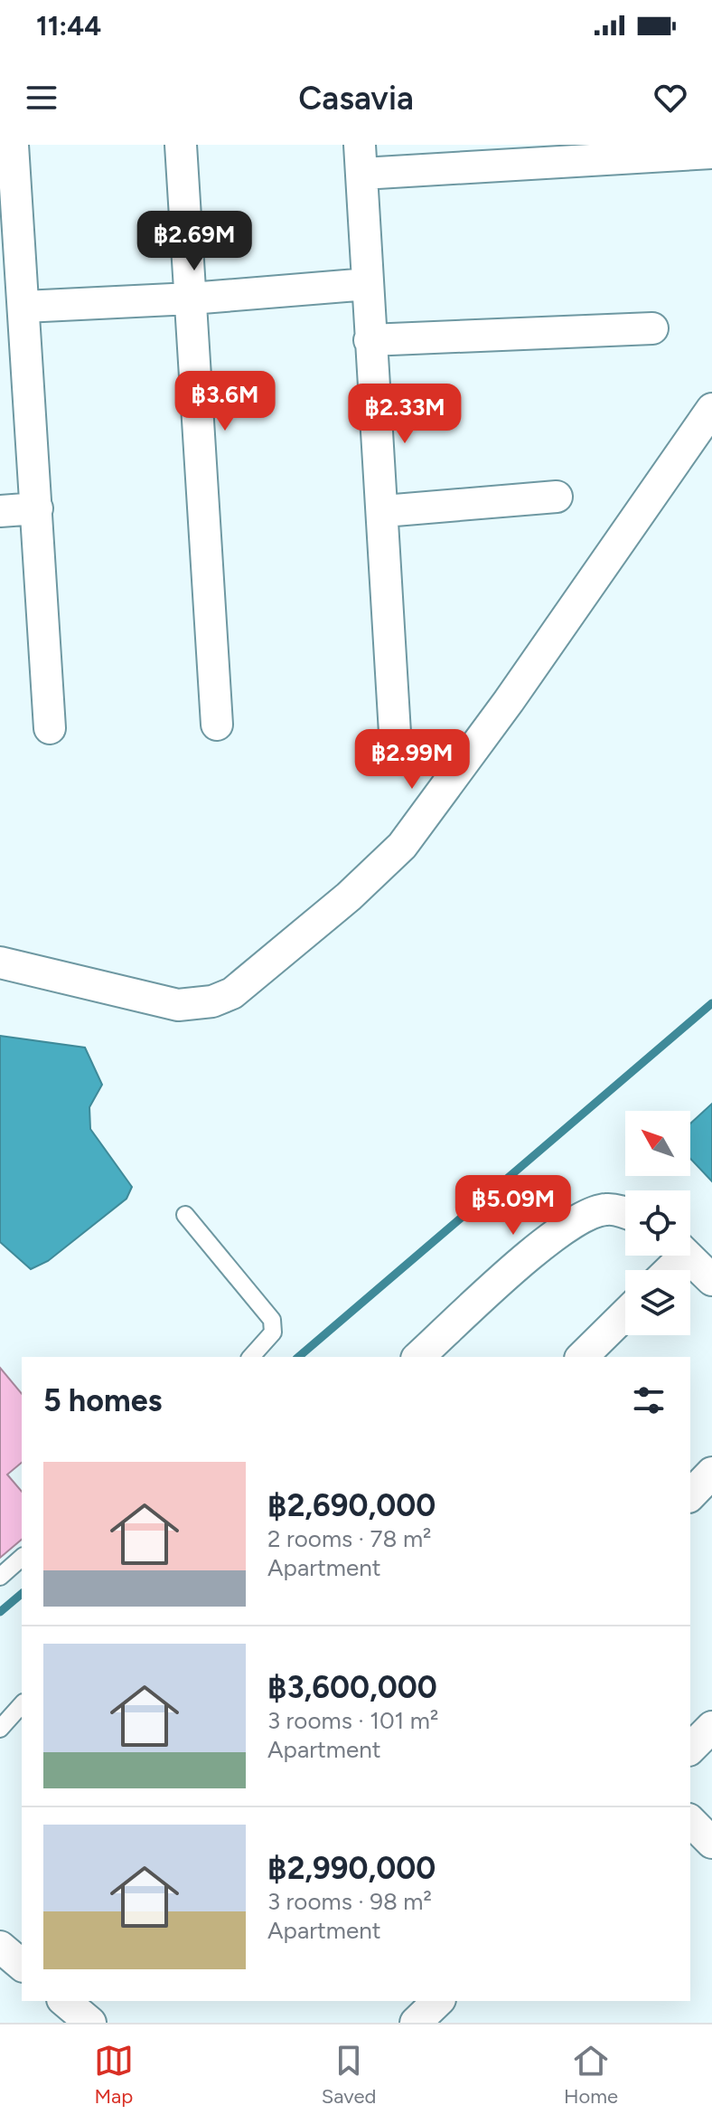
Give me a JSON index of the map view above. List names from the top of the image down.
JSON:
{
  "north": "top left",
  "page": {
    "status": "11:44",
    "header": "Casavia",
    "price": [
      "฿2.69M",
      "฿3.6M",
      "฿2.33M",
      "฿2.99M",
      "฿5.09M"
    ],
    "heading": "5 homes",
    "list": [
      {
        "name": "฿2,690,000",
        "note": "2 rooms · 78 m² · Apartment"
      },
      {
        "name": "฿3,600,000",
        "note": "3 rooms · 101 m² · Apartment"
      },
      {
        "name": "฿2,990,000",
        "note": "3 rooms · 98 m² · Apartment"
      }
    ],
    "tabs": ["Map", "Saved", "Home"]
  }
}
